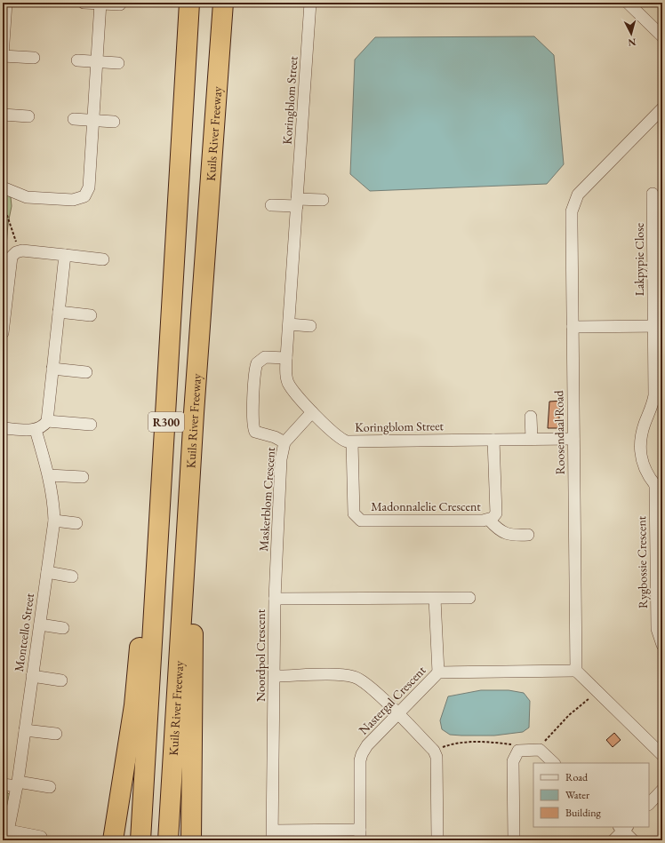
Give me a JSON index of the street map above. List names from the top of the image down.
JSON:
{
  "streets": {
    "highway": ["Kuils River Freeway", "R300"],
    "street": [
      "Koringblom Street",
      "Lakpypie Close",
      "Roosendaal Road",
      "Maskerblom Crescent",
      "Madonnalelie Crescent",
      "Rygbossie Crescent",
      "Montcello Street",
      "Noordpol Crescent",
      "Nastergal Crescent"
    ]
  },
  "crossings": [
    ["Koringblom Street", "Roosendaal Road"],
    ["Koringblom Street", "Maskerblom Crescent"],
    ["Koringblom Street", "Madonnalelie Crescent"],
    ["Lakpypie Close", "Rygbossie Crescent"],
    ["Roosendaal Road", "Nastergal Crescent"],
    ["Maskerblom Crescent", "Noordpol Crescent"],
    ["Noordpol Crescent", "Nastergal Crescent"]
  ],
  "legend": ["Road", "Water", "Building"],
  "north": "bottom"
}
